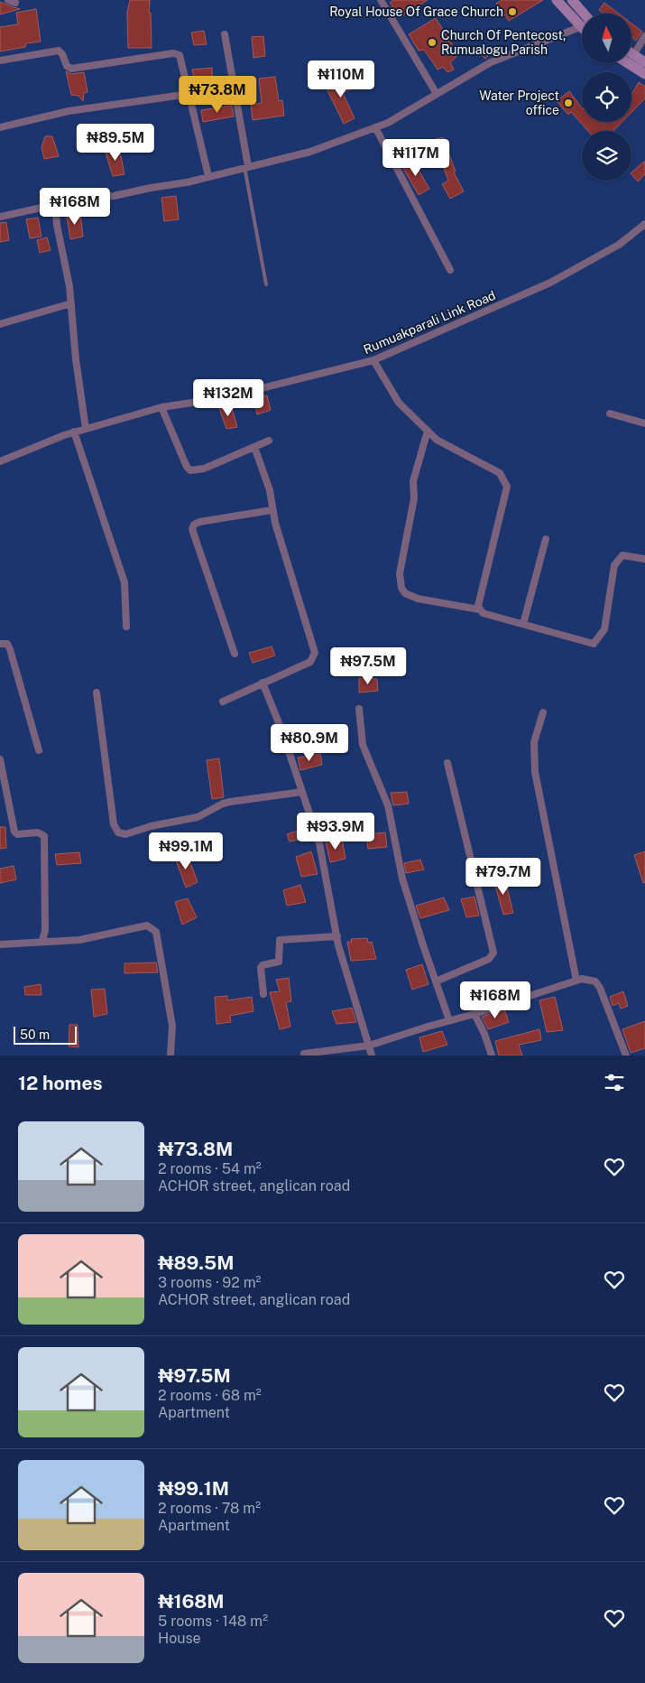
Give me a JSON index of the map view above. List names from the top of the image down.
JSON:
{
  "streets": {
    "street": ["Rumuakparali Link Road"]
  },
  "places": ["Royal House Of Grace Church", "Church Of Pentecost, Rumualogu Parish", "Water Project office"],
  "scale_bar": "50 m",
  "north": "top",
  "page": {
    "price": [
      "₦110M",
      "₦73.8M",
      "₦89.5M",
      "₦117M",
      "₦168M",
      "₦132M",
      "₦97.5M",
      "₦80.9M",
      "₦93.9M",
      "₦99.1M",
      "₦79.7M",
      "₦168M"
    ],
    "scale": "50 m",
    "heading": "12 homes",
    "list": [
      {
        "name": "₦73.8M",
        "note": "2 rooms · 54 m² · ACHOR street, anglican road"
      },
      {
        "name": "₦89.5M",
        "note": "3 rooms · 92 m² · ACHOR street, anglican road"
      },
      {
        "name": "₦97.5M",
        "note": "2 rooms · 68 m² · Apartment"
      },
      {
        "name": "₦99.1M",
        "note": "2 rooms · 78 m² · Apartment"
      },
      {
        "name": "₦168M",
        "note": "5 rooms · 148 m² · House"
      }
    ]
  }
}
